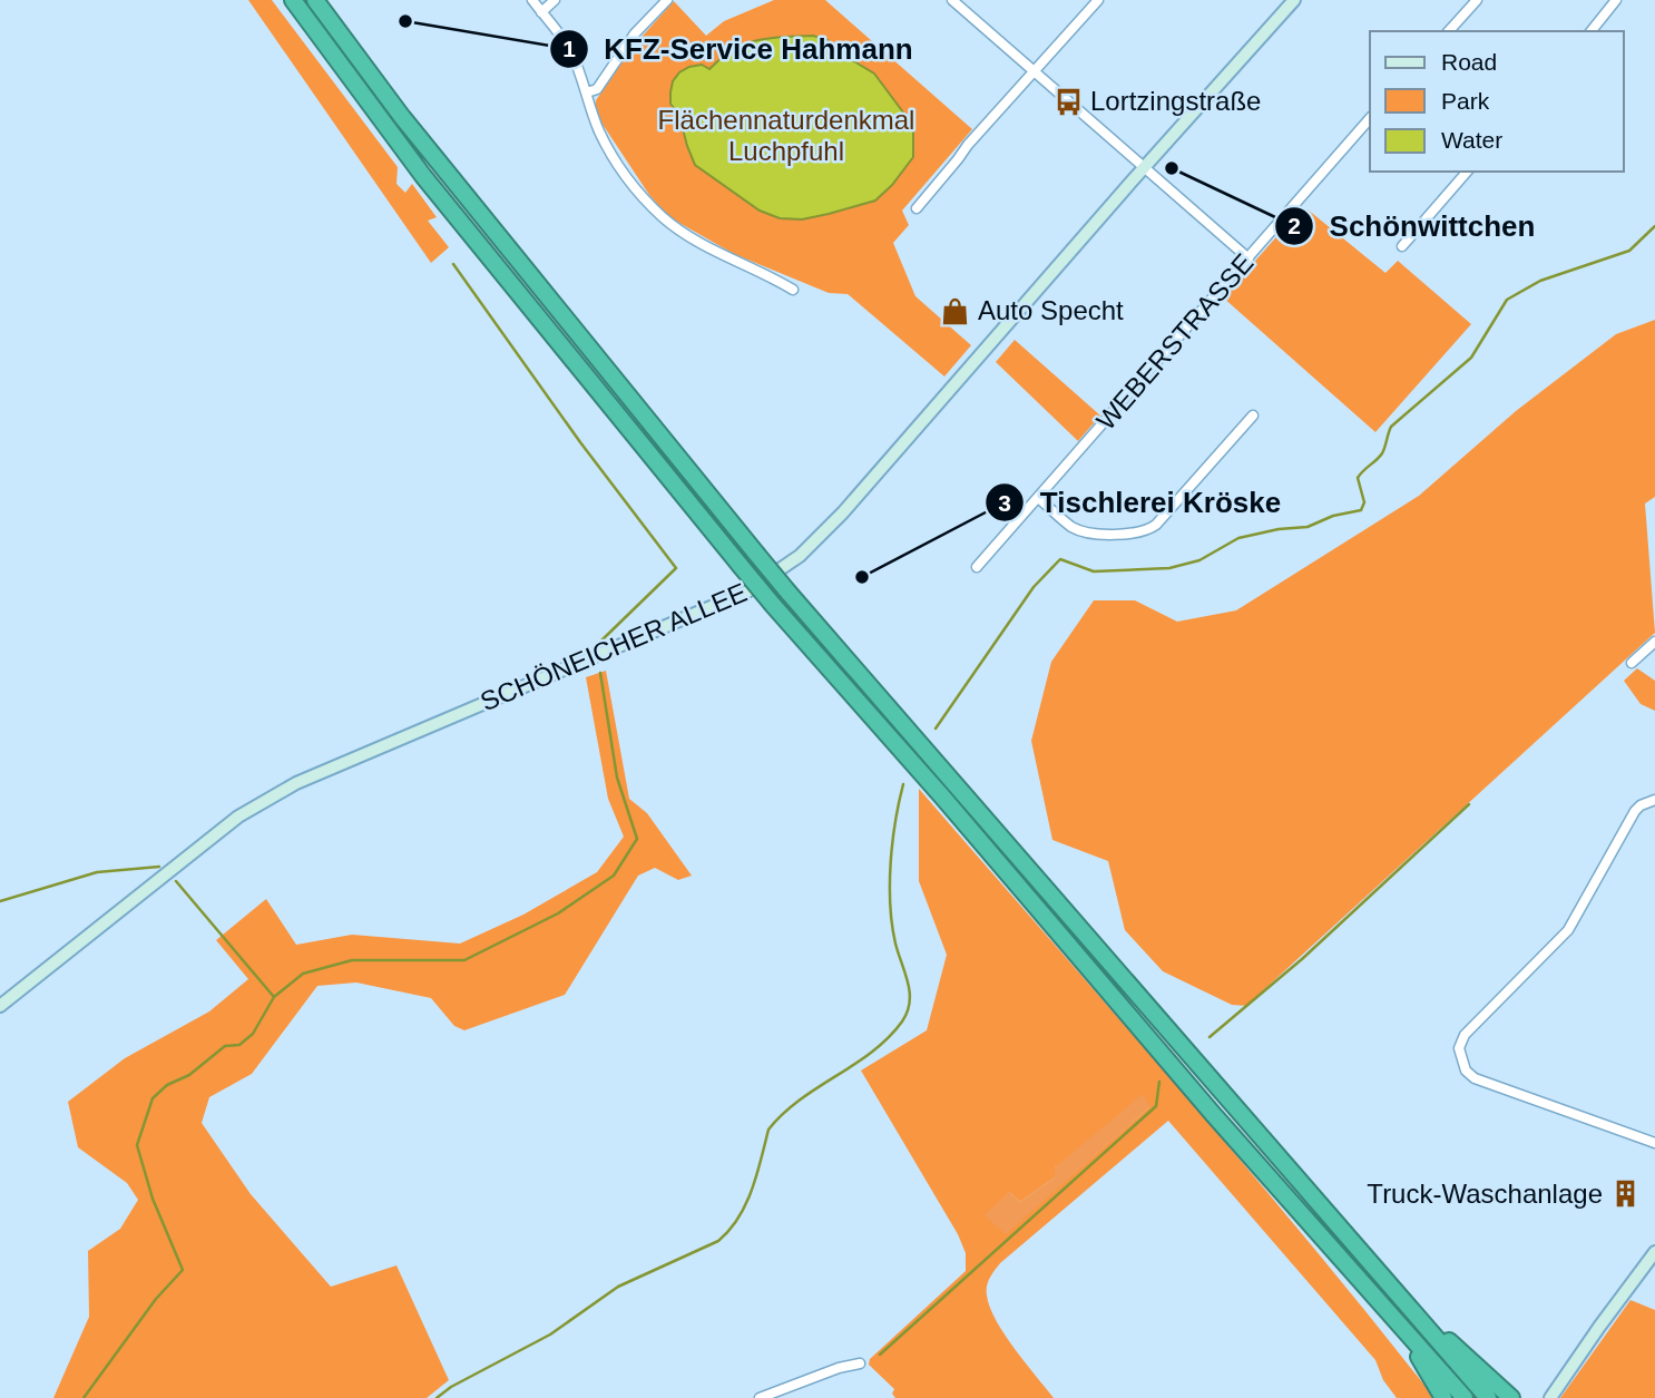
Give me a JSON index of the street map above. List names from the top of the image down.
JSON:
{
  "streets": {
    "street": ["WEBERSTRASSE", "SCHÖNEICHER ALLEE"]
  },
  "parks": ["Flächennaturdenkmal Luchpfuhl"],
  "places": {
    "other": ["KFZ-Service Hahmann", "Schönwittchen", "Tischlerei Kröske"],
    "bus stop": ["Lortzingstraße"],
    "shop": ["Auto Specht"],
    "building": ["Truck-Waschanlage"]
  },
  "legend": ["Road", "Park", "Water"]
}
